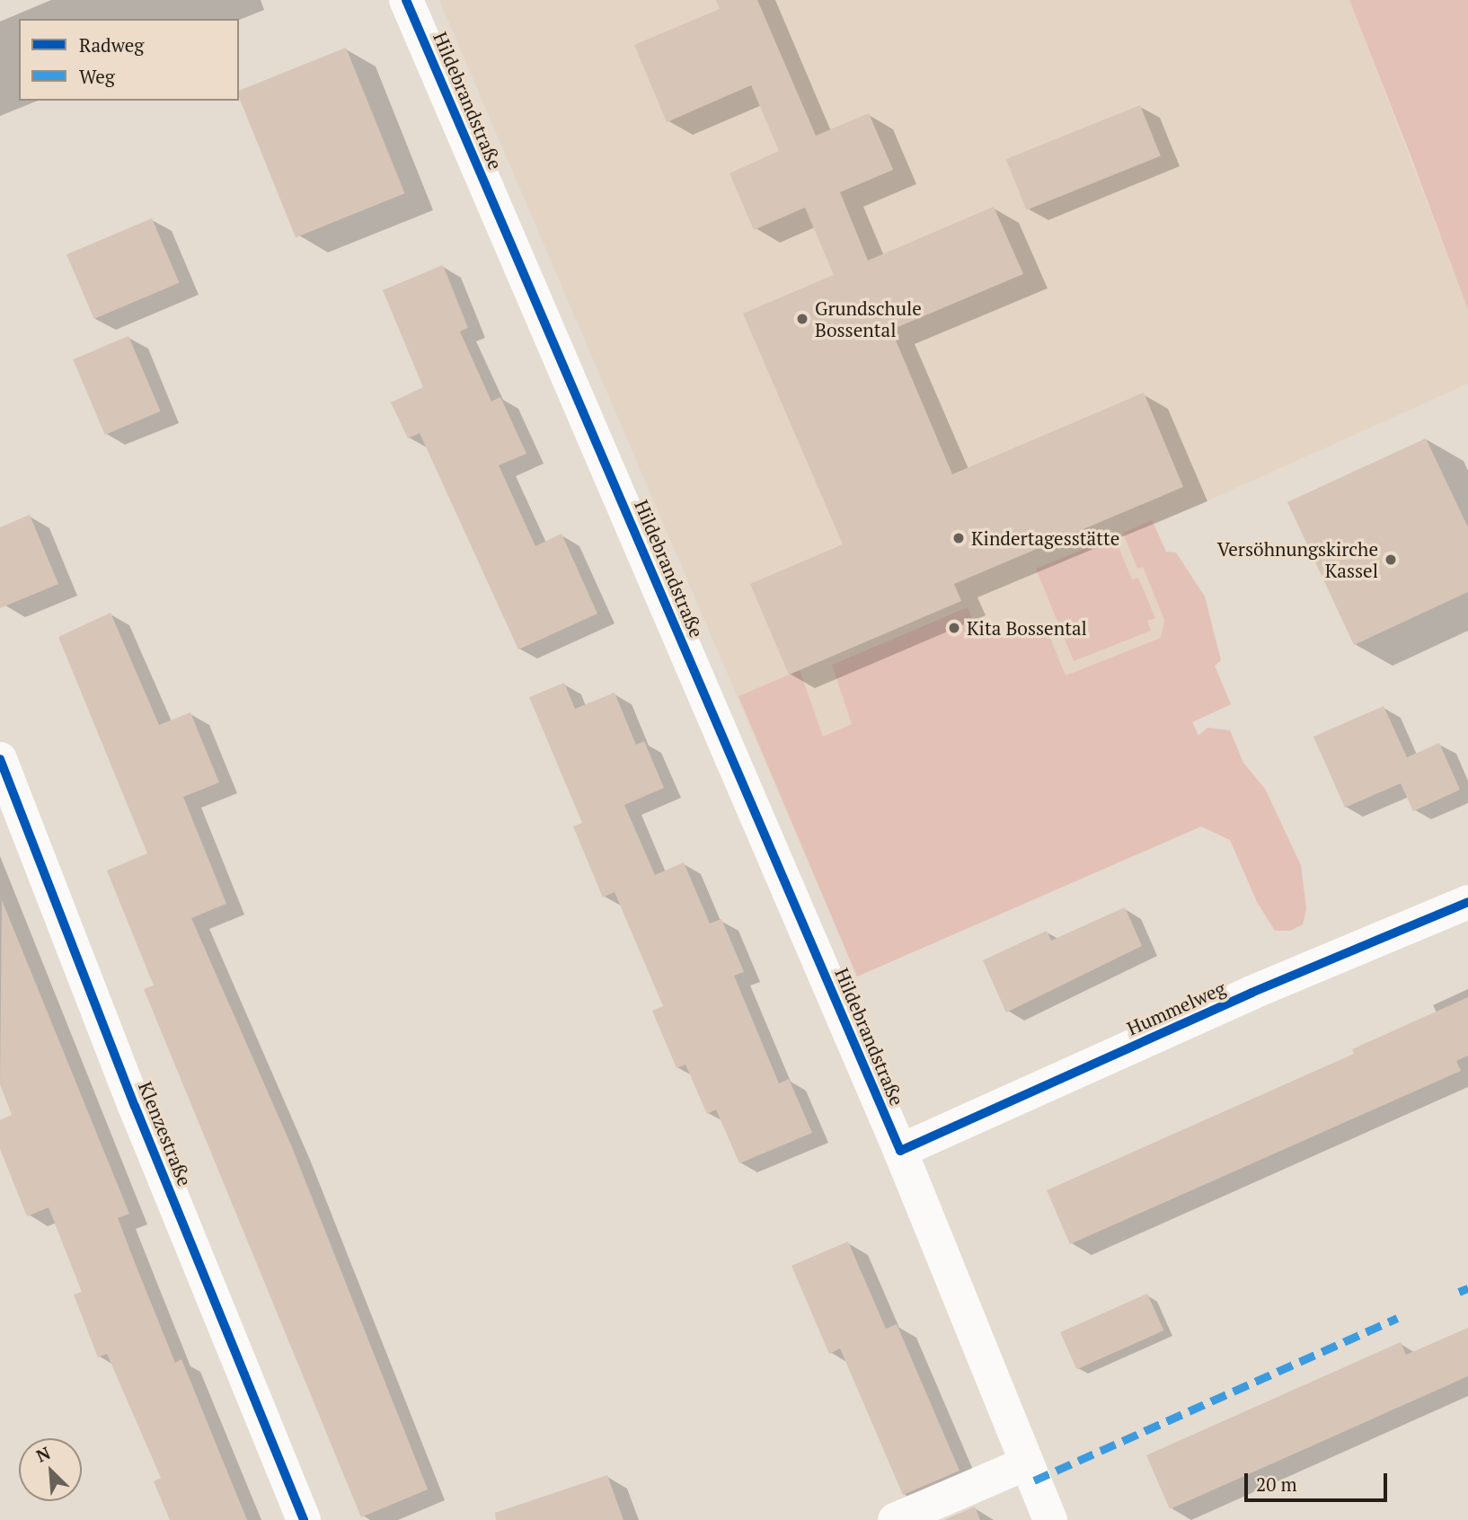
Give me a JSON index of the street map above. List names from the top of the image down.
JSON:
{
  "streets": {
    "street": ["Hildebrandstraße", "Hummelweg", "Klenzestraße"]
  },
  "crossings": [
    ["Hildebrandstraße", "Hummelweg"]
  ],
  "places": [
    "Grundschule Bossental",
    "Kindertagesstätte",
    "Versöhnungskirche Kassel",
    "Kita Bossental"
  ],
  "legend": ["Radweg", "Weg"],
  "scale_bar": "20 m",
  "north": "top left"
}
